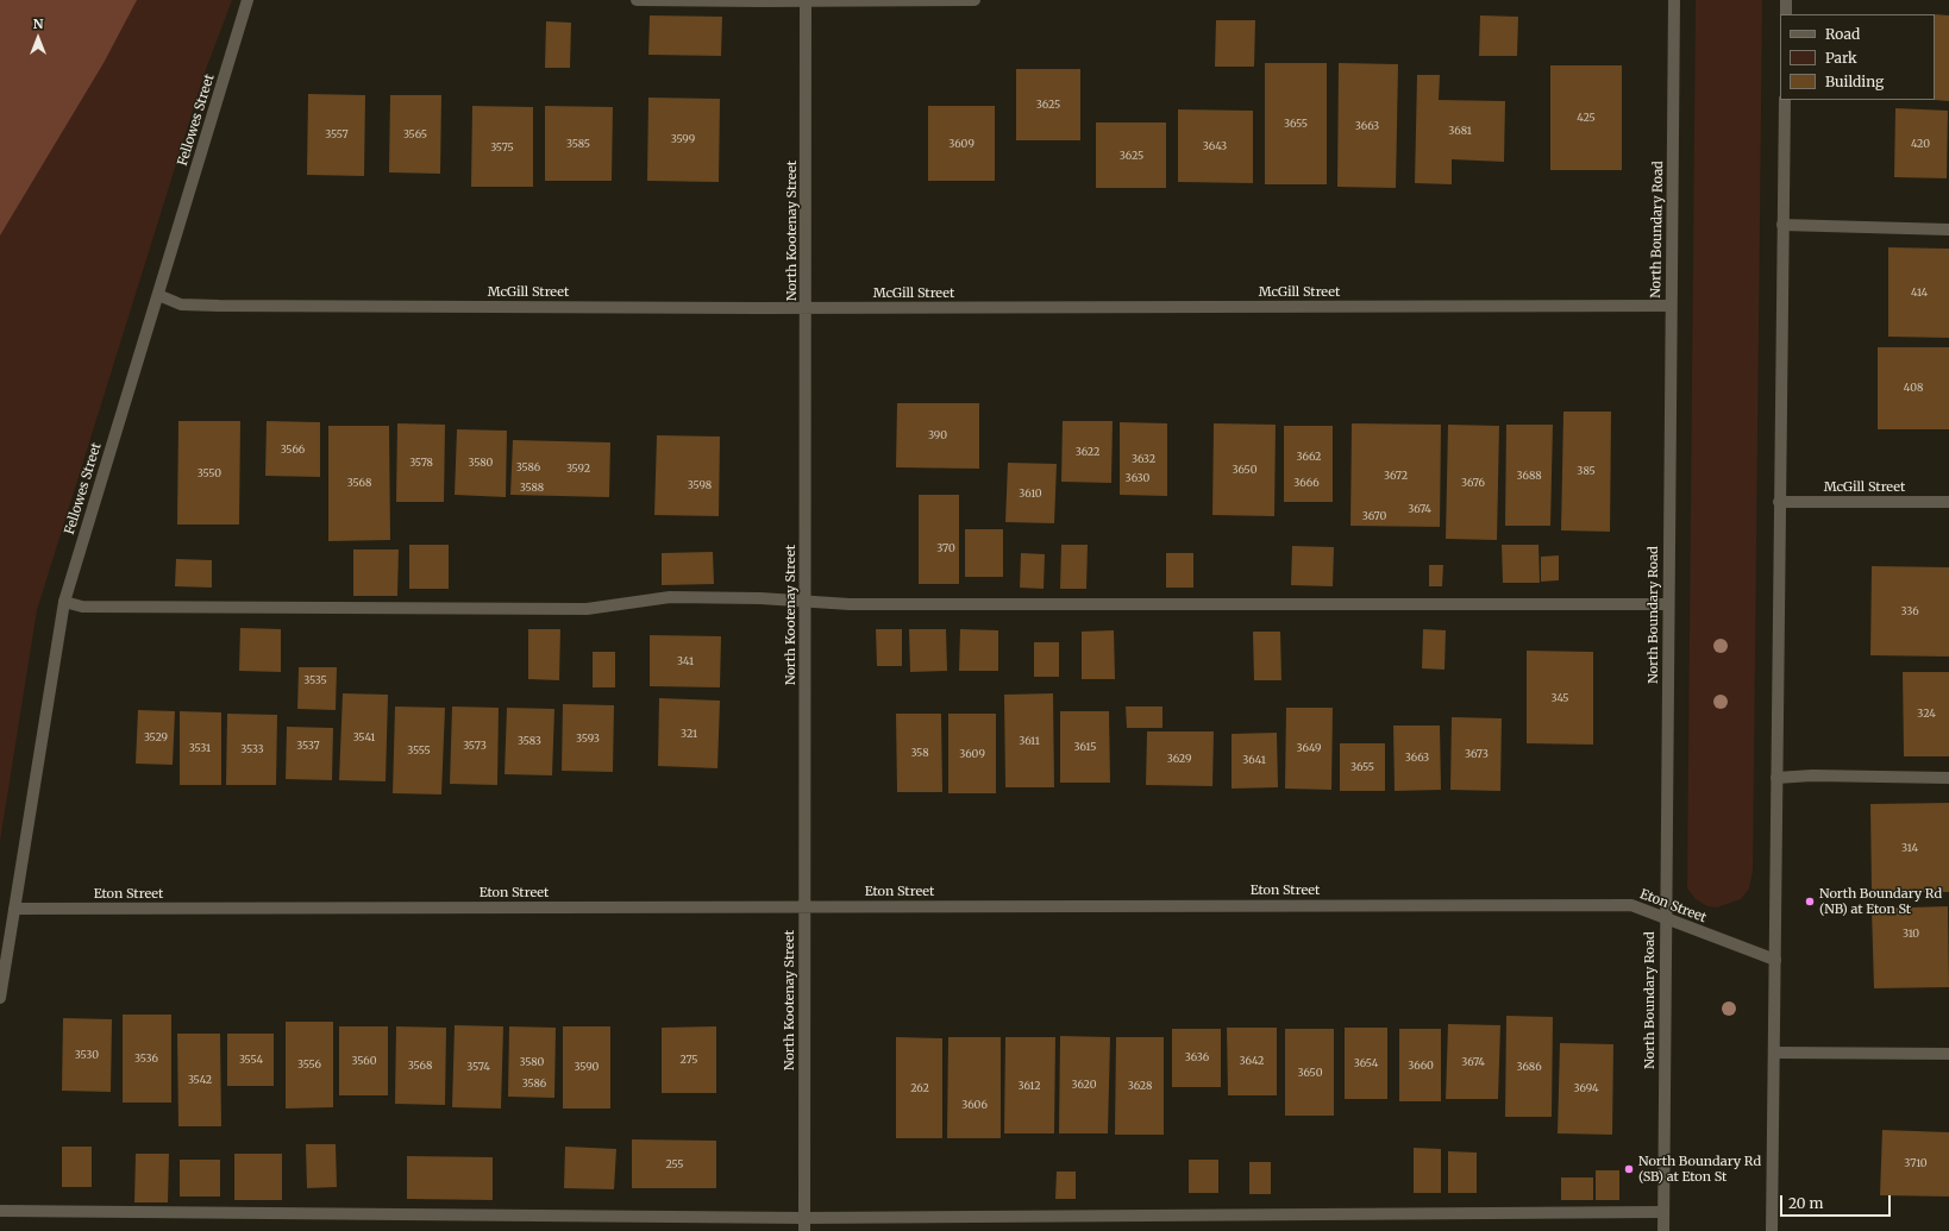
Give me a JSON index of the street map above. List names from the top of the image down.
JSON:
{
  "streets": {
    "street": [
      "Fellowes Street",
      "North Boundary Road",
      "North Kootenay Street",
      "McGill Street",
      "Eton Street"
    ]
  },
  "crossings": [
    ["Fellowes Street", "McGill Street"],
    ["Fellowes Street", "Eton Street"],
    ["North Boundary Road", "McGill Street"],
    ["North Boundary Road", "Eton Street"],
    ["North Kootenay Street", "McGill Street"],
    ["North Kootenay Street", "Eton Street"]
  ],
  "places": ["North Boundary Rd (NB) at Eton St", "North Boundary Rd (SB) at Eton St"],
  "house_numbers": [
    "3625",
    "425",
    "3655",
    "3663",
    "3681",
    "3557",
    "3565",
    "3599",
    "3585",
    "3609",
    "420",
    "3643",
    "3575",
    "3625",
    "414",
    "408",
    "390",
    "3566",
    "3622",
    "3662",
    "3632",
    "3578",
    "3580",
    "3586",
    "3592",
    "3650",
    "385",
    "3550",
    "3672",
    "3688",
    "3630",
    "3568",
    "3666",
    "3676",
    "3598",
    "3588",
    "3610",
    "3674",
    "3670",
    "370",
    "336",
    "341",
    "3535",
    "345",
    "324",
    "321",
    "3529",
    "3541",
    "3593",
    "3583",
    "3611",
    "3537",
    "3573",
    "3615",
    "3531",
    "3649",
    "3533",
    "3555",
    "358",
    "3609",
    "3673",
    "3663",
    "3629",
    "3641",
    "3655",
    "314",
    "310",
    "3530",
    "3636",
    "3536",
    "3554",
    "275",
    "3560",
    "3642",
    "3580",
    "3674",
    "3654",
    "3556",
    "3568",
    "3660",
    "3574",
    "3590",
    "3686",
    "3650",
    "3542",
    "3586",
    "3620",
    "3612",
    "3628",
    "262",
    "3694",
    "3606",
    "3710",
    "255"
  ],
  "legend": ["Road", "Park", "Building"],
  "scale_bar": "20 m",
  "north": "top"
}
